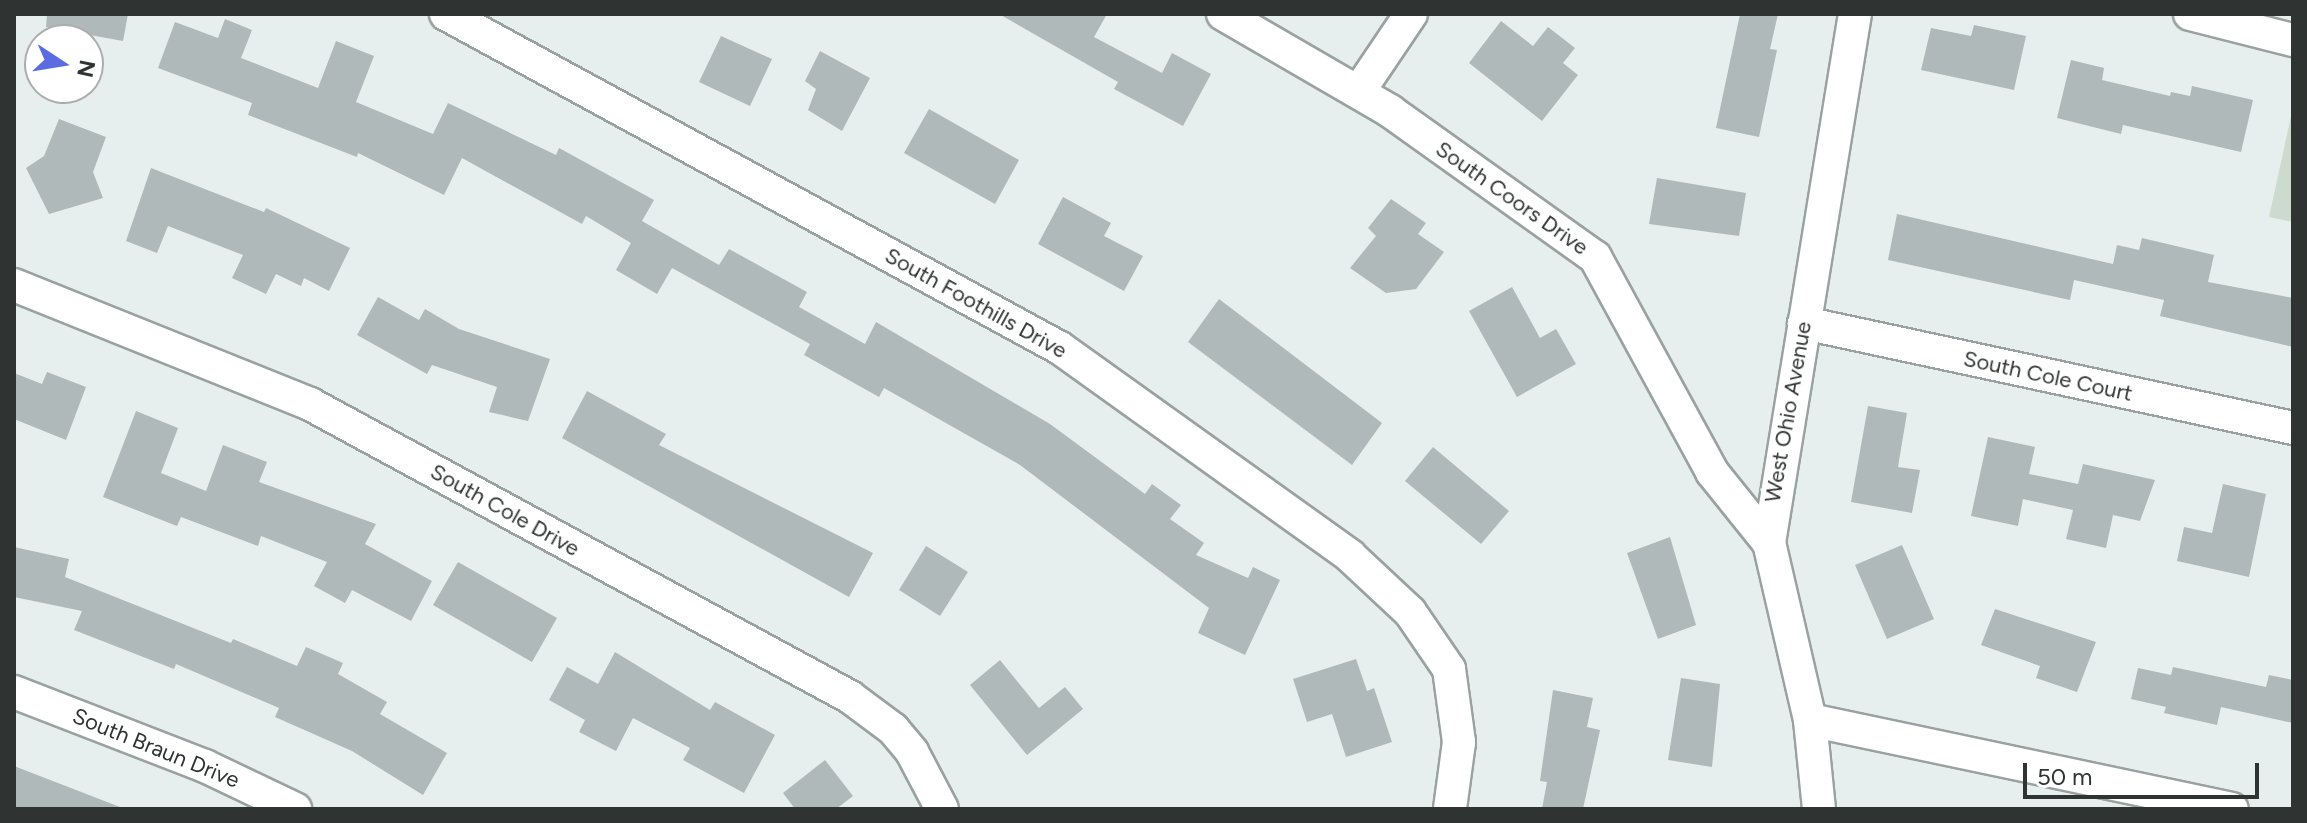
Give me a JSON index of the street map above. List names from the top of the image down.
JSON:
{
  "streets": {
    "street": [
      "South Coors Drive",
      "South Foothills Drive",
      "South Cole Court",
      "West Ohio Avenue",
      "South Cole Drive",
      "South Braun Drive"
    ]
  },
  "crossings": [
    ["South Coors Drive", "West Ohio Avenue"],
    ["South Cole Court", "West Ohio Avenue"]
  ],
  "scale_bar": "50 m",
  "north": "right"
}
